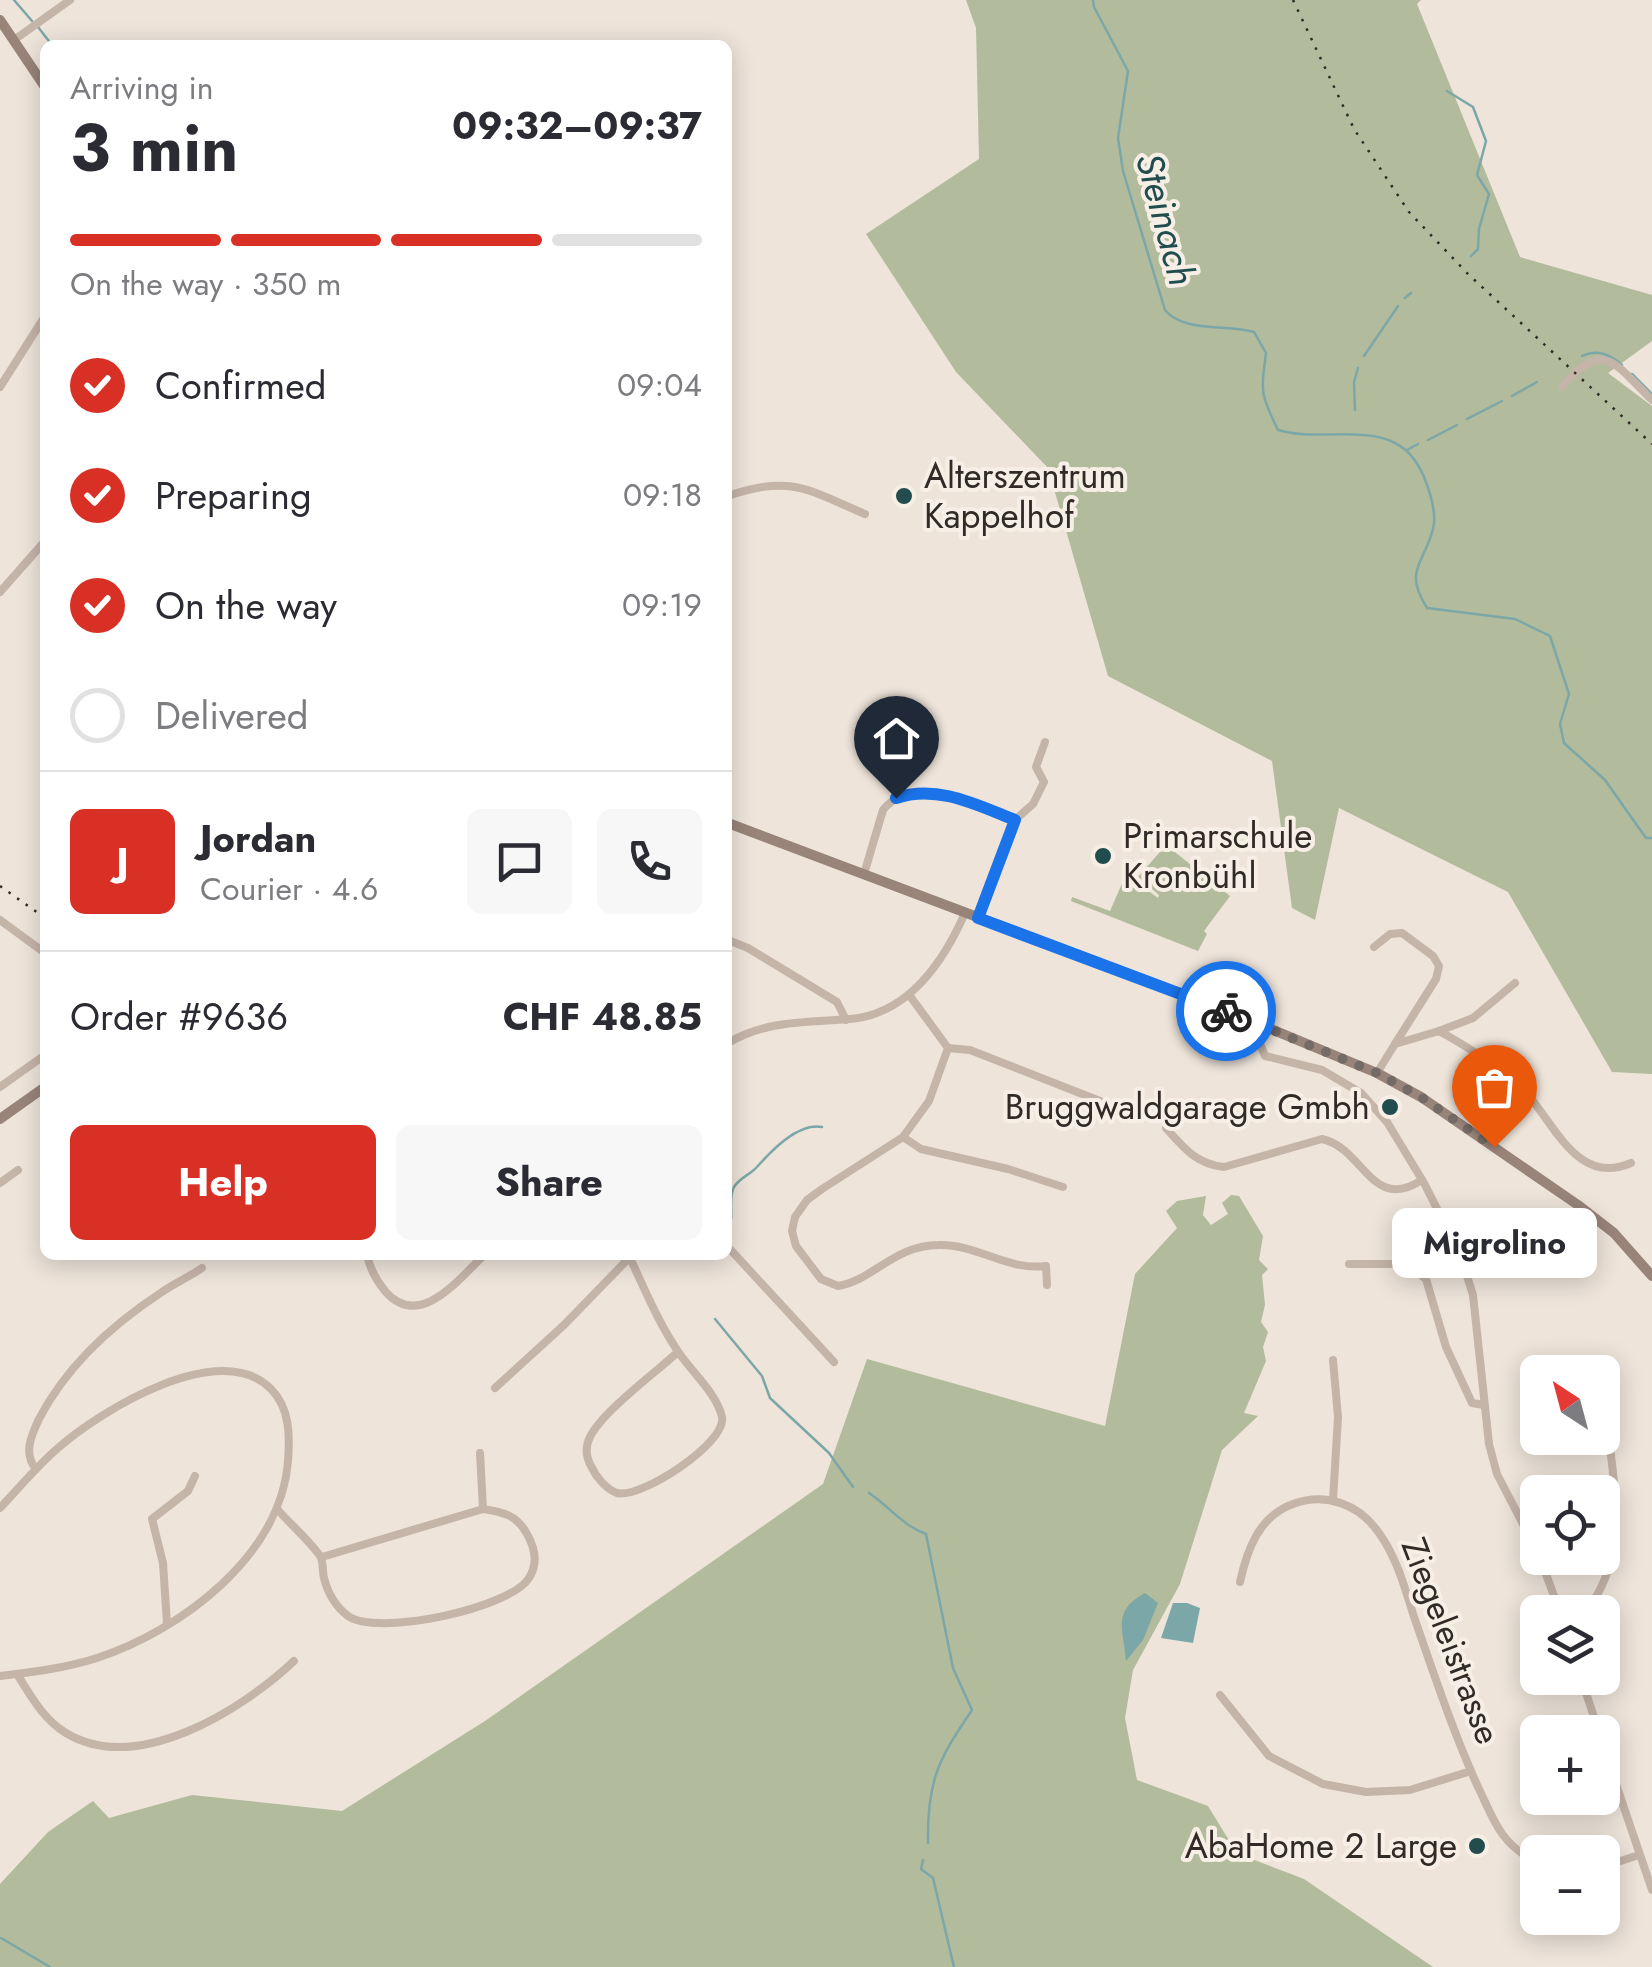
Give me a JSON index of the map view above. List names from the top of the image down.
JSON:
{
  "streets": {
    "street": ["Ziegeleistrasse"]
  },
  "water": ["Steinach"],
  "places": [
    "Alterszentrum Kappelhof",
    "Primarschule Kronbühl",
    "Bruggwaldgarage Gmbh",
    "Migrolino",
    "AbaHome 2 Large"
  ],
  "north": "top left",
  "page": {
    "heading": ["3 min", "Arriving in", "09:32–09:37"],
    "panel": [
      "Jordan",
      "Courier · 4.6",
      "Order #9636",
      "CHF 48.85"
    ],
    "bar": "On the way · 350 m",
    "list": [
      ["Confirmed", "09:04"],
      ["Preparing", "09:18"],
      ["On the way", "09:19"],
      "Delivered"
    ],
    "round": "J",
    "buttons": ["Help", "Share"],
    "bubble": "Migrolino",
    "map_buttons": ["+", "−"]
  }
}
